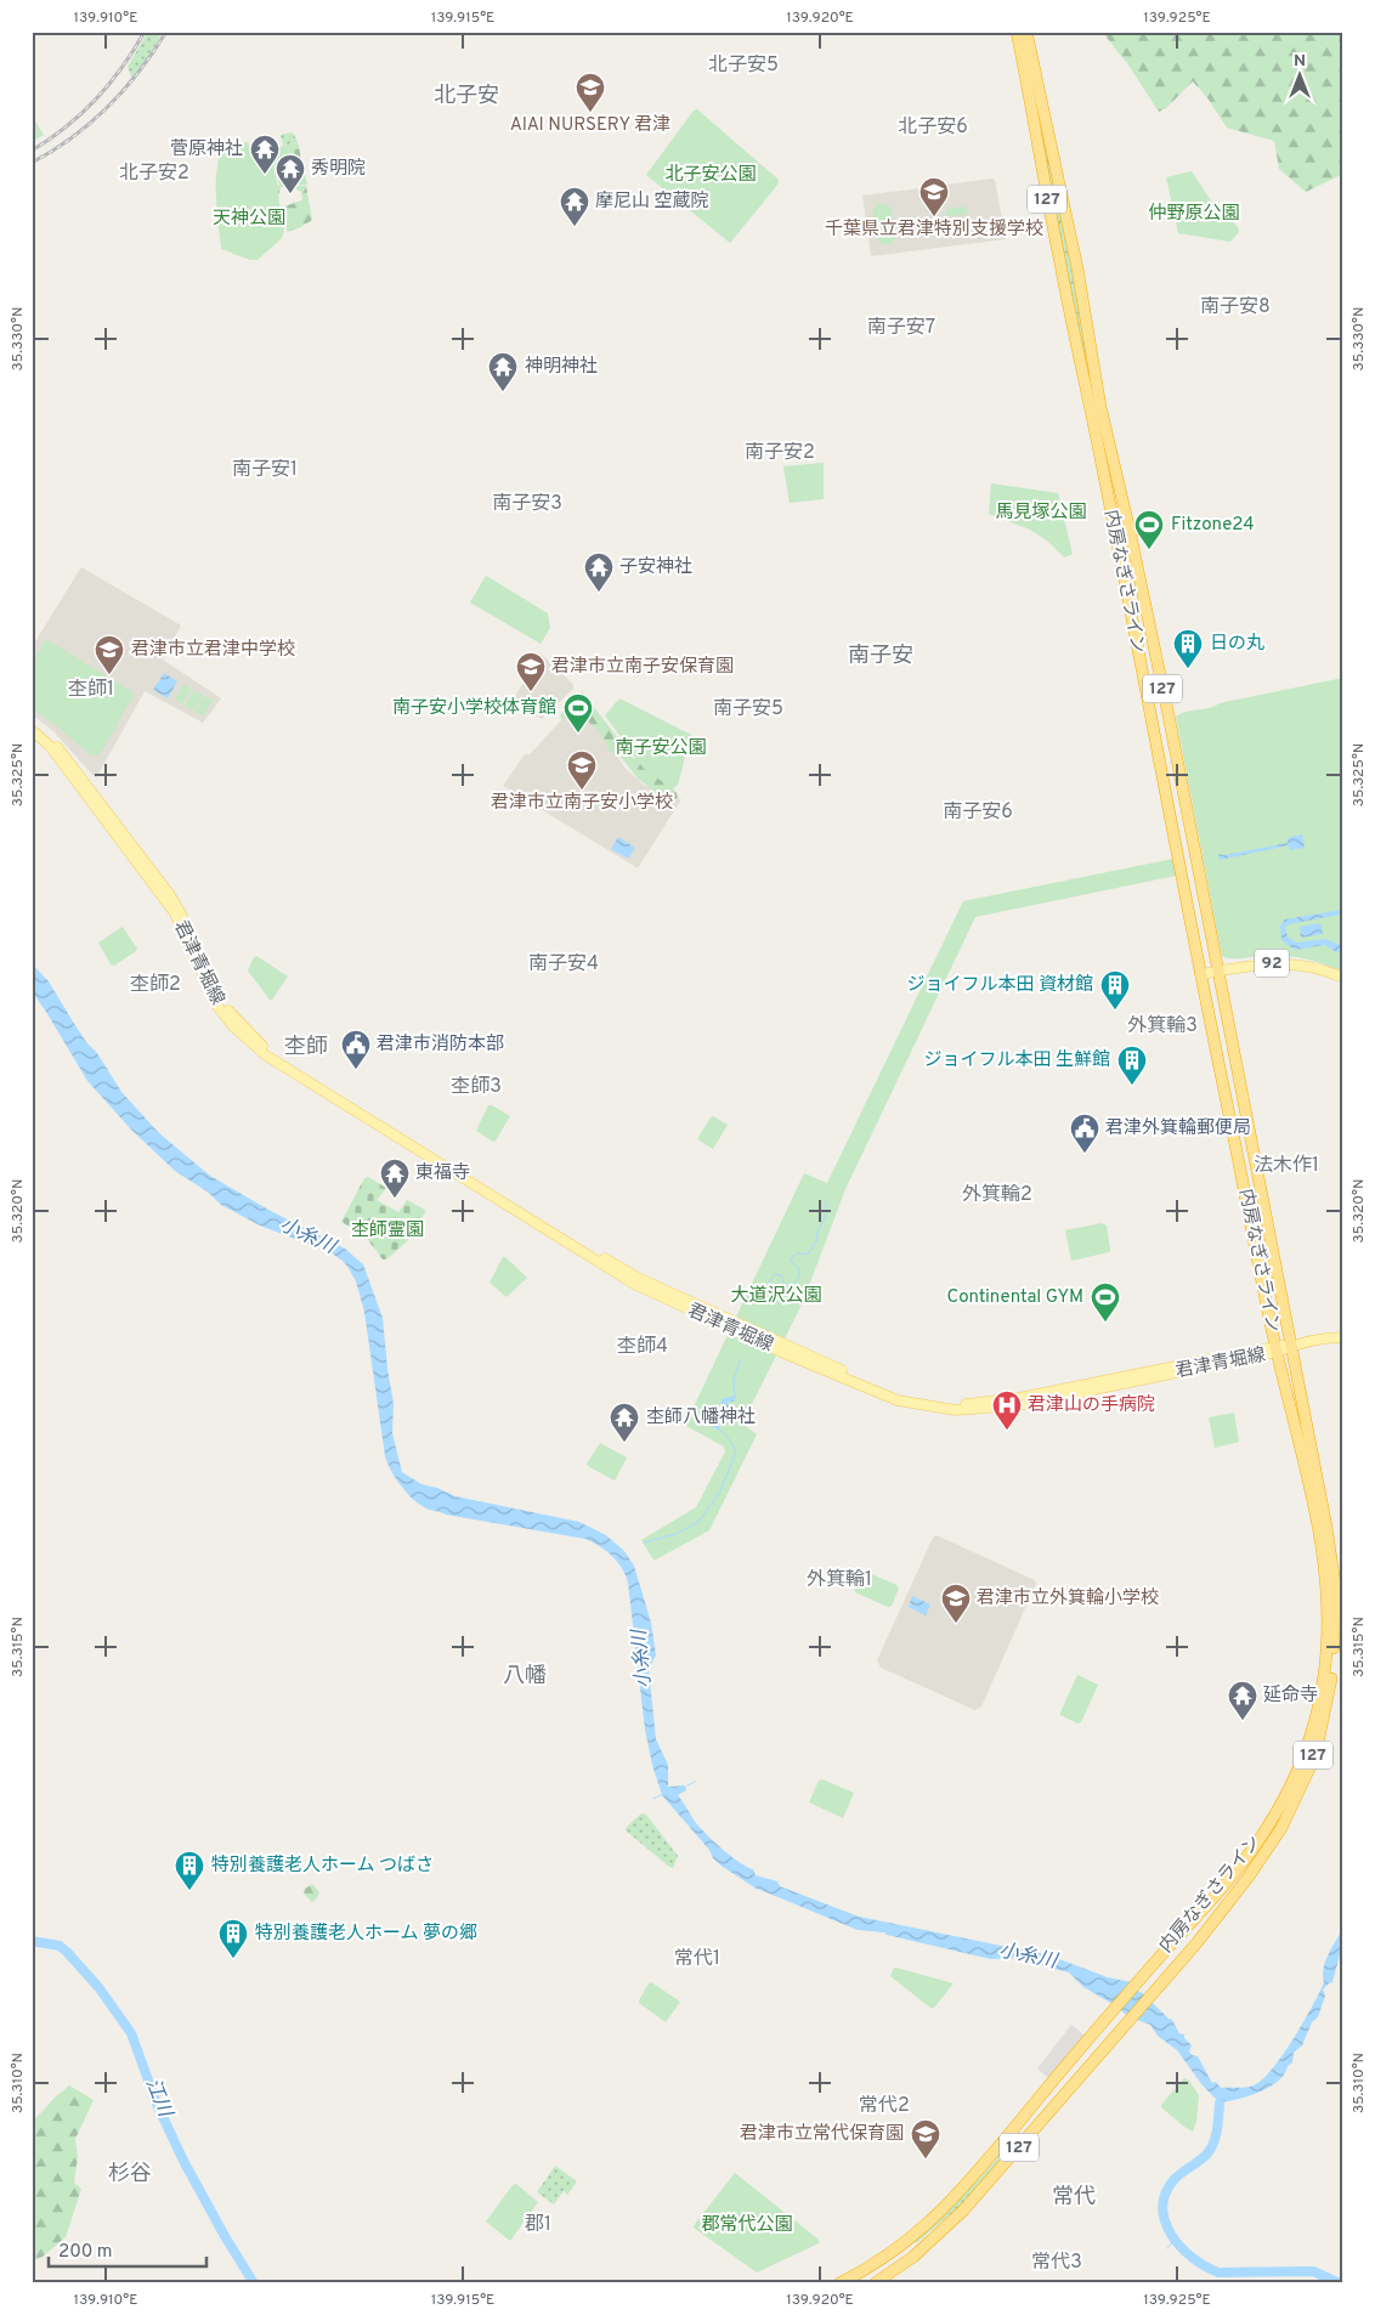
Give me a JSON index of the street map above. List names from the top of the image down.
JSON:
{
  "streets": {
    "highway": ["127", "内房なぎさライン"],
    "main road": ["君津青堀線", "92"]
  },
  "crossings": [
    ["内房なぎさライン", "君津青堀線"],
    ["内房なぎさライン", "92"]
  ],
  "districts": [
    "北子安5",
    "北子安",
    "北子安6",
    "北子安2",
    "南子安8",
    "南子安7",
    "南子安2",
    "南子安1",
    "南子安3",
    "南子安",
    "杢師1",
    "南子安5",
    "南子安6",
    "南子安4",
    "杢師2",
    "外箕輪3",
    "杢師",
    "杢師3",
    "法木作1",
    "外箕輪2",
    "杢師4",
    "外箕輪1",
    "八幡",
    "常代1",
    "常代2",
    "杉谷",
    "常代",
    "郡1",
    "常代3"
  ],
  "water": ["小糸川", "江川"],
  "parks": [
    "北子安公園",
    "仲野原公園",
    "天神公園",
    "馬見塚公園",
    "南子安公園",
    "杢師霊園",
    "大道沢公園",
    "郡常代公園"
  ],
  "places": {
    "school or university": [
      "AIAI NURSERY 君津",
      "千葉県立君津特別支援学校",
      "君津市立君津中学校",
      "君津市立南子安保育園",
      "君津市立南子安小学校",
      "君津市立外箕輪小学校",
      "君津市立常代保育園"
    ],
    "temple": [
      "菅原神社",
      "秀明院",
      "摩尼山 空蔵院",
      "神明神社",
      "子安神社",
      "東福寺",
      "杢師八幡神社",
      "延命寺"
    ],
    "sports": ["Fitzone24", "南子安小学校体育館", "Continental GYM"],
    "building": [
      "日の丸",
      "ジョイフル本田 資材館",
      "ジョイフル本田 生鮮館",
      "特別養護老人ホーム つばさ",
      "特別養護老人ホーム 夢の郷"
    ],
    "public building": ["君津市消防本部", "君津外箕輪郵便局"],
    "hospital": ["君津山の手病院"]
  },
  "scale_bar": "200 m",
  "north": "top",
  "coordinates": [
    "139.910°E",
    "139.915°E",
    "139.920°E",
    "139.925°E",
    "35.330°N",
    "35.325°N",
    "35.320°N",
    "35.315°N",
    "35.310°N"
  ]
}
